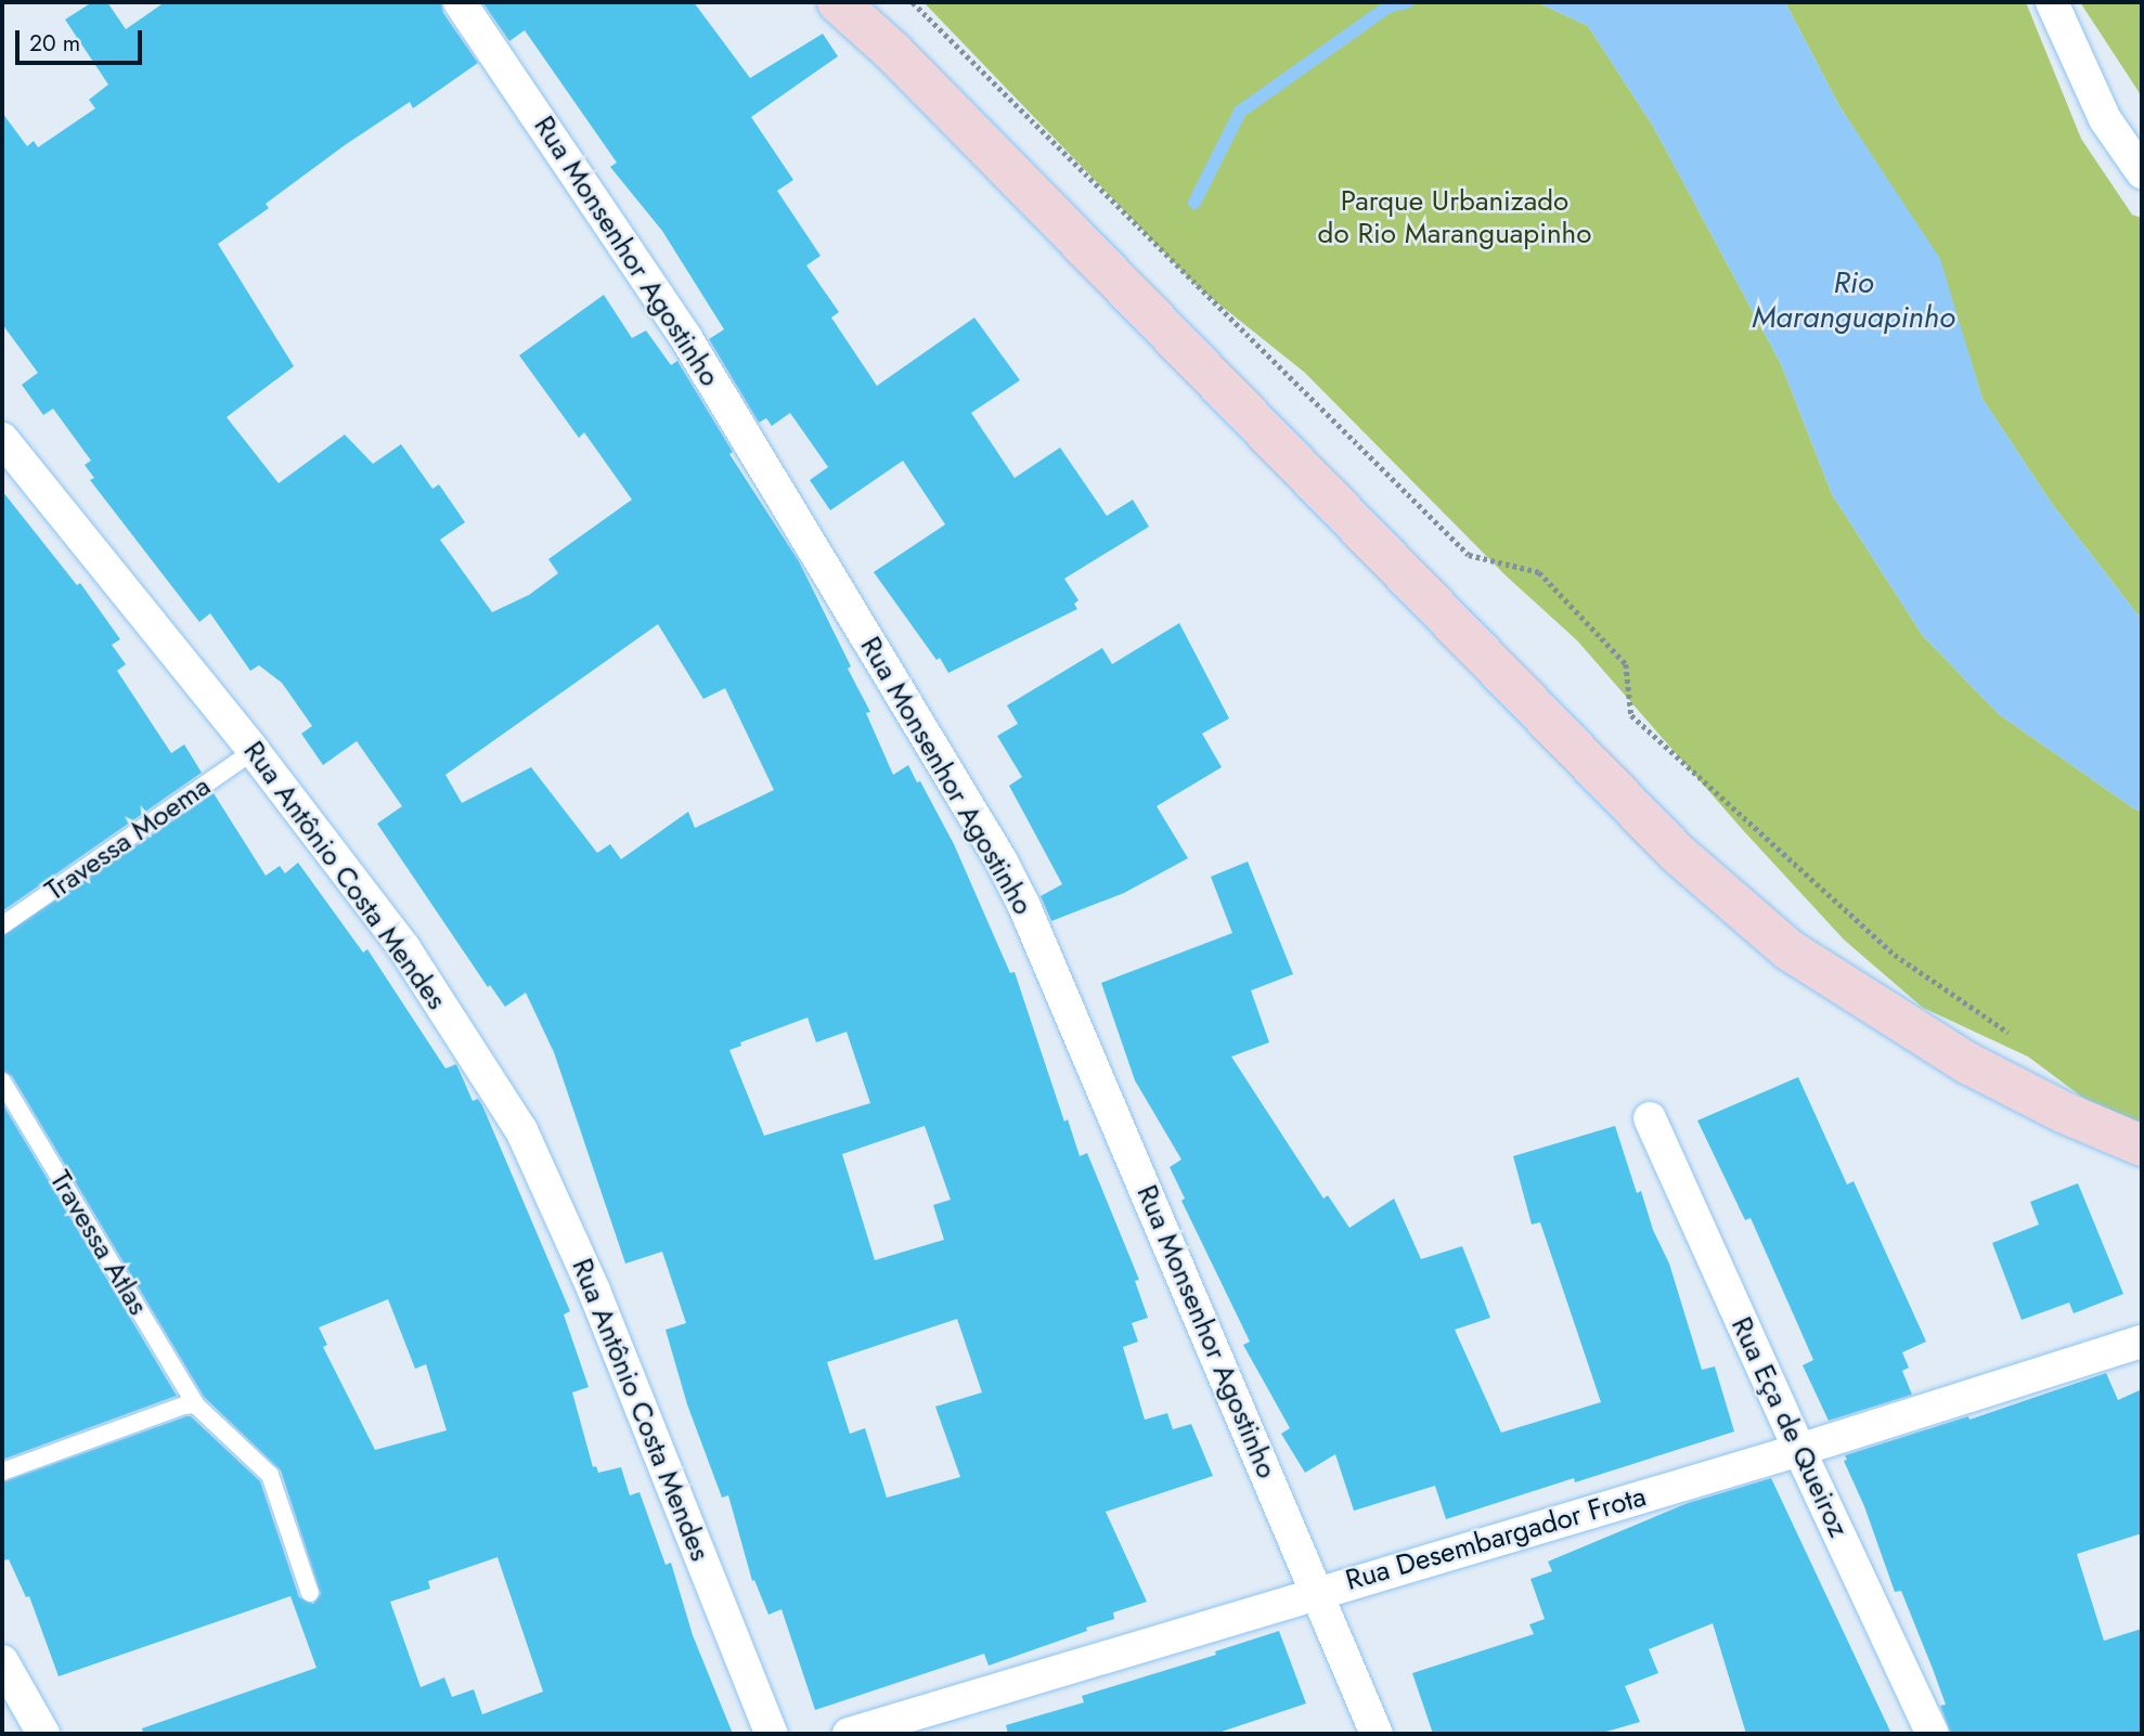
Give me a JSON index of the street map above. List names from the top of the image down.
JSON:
{
  "streets": {
    "street": [
      "Rua Monsenhor Agostinho",
      "Rua Antônio Costa Mendes",
      "Rua Eça de Queiroz",
      "Rua Desembargador Frota"
    ],
    "lane": ["Travessa Moema", "Travessa Atlas"]
  },
  "crossings": [
    ["Rua Monsenhor Agostinho", "Rua Desembargador Frota"],
    ["Travessa Moema", "Rua Antônio Costa Mendes"],
    ["Rua Eça de Queiroz", "Rua Desembargador Frota"]
  ],
  "water": ["Rio Maranguapinho"],
  "parks": ["Parque Urbanizado do Rio Maranguapinho"],
  "scale_bar": "20 m"
}
